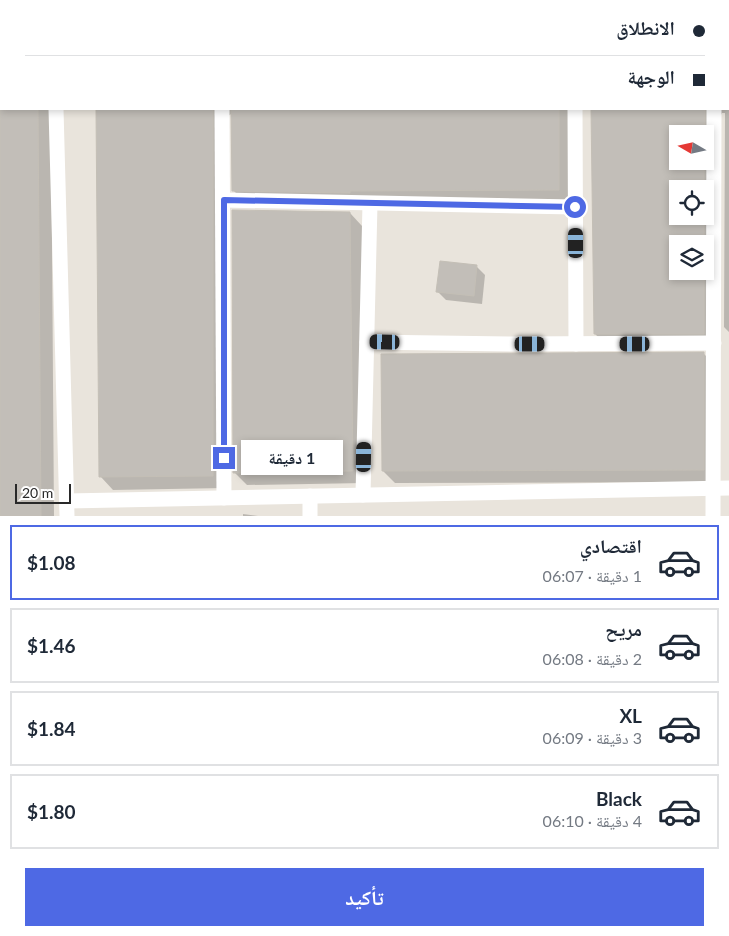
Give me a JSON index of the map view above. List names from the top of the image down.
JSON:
{
  "scale_bar": "20 m",
  "north": "left",
  "page": {
    "banner": ["الانطلاق", "الوجهة"],
    "bubble": "1 دقيقة",
    "scale": "20 m",
    "list": [
      {
        "name": "اقتصادي",
        "note": "1 دقيقة · 06:07",
        "value": "$1.08"
      },
      {
        "name": "مريح",
        "note": "2 دقيقة · 06:08",
        "value": "$1.46"
      },
      {
        "name": "XL",
        "note": "3 دقيقة · 06:09",
        "value": "$1.84"
      },
      {
        "name": "Black",
        "note": "4 دقيقة · 06:10",
        "value": "$1.80"
      }
    ],
    "buttons": "تأكيد"
  }
}
